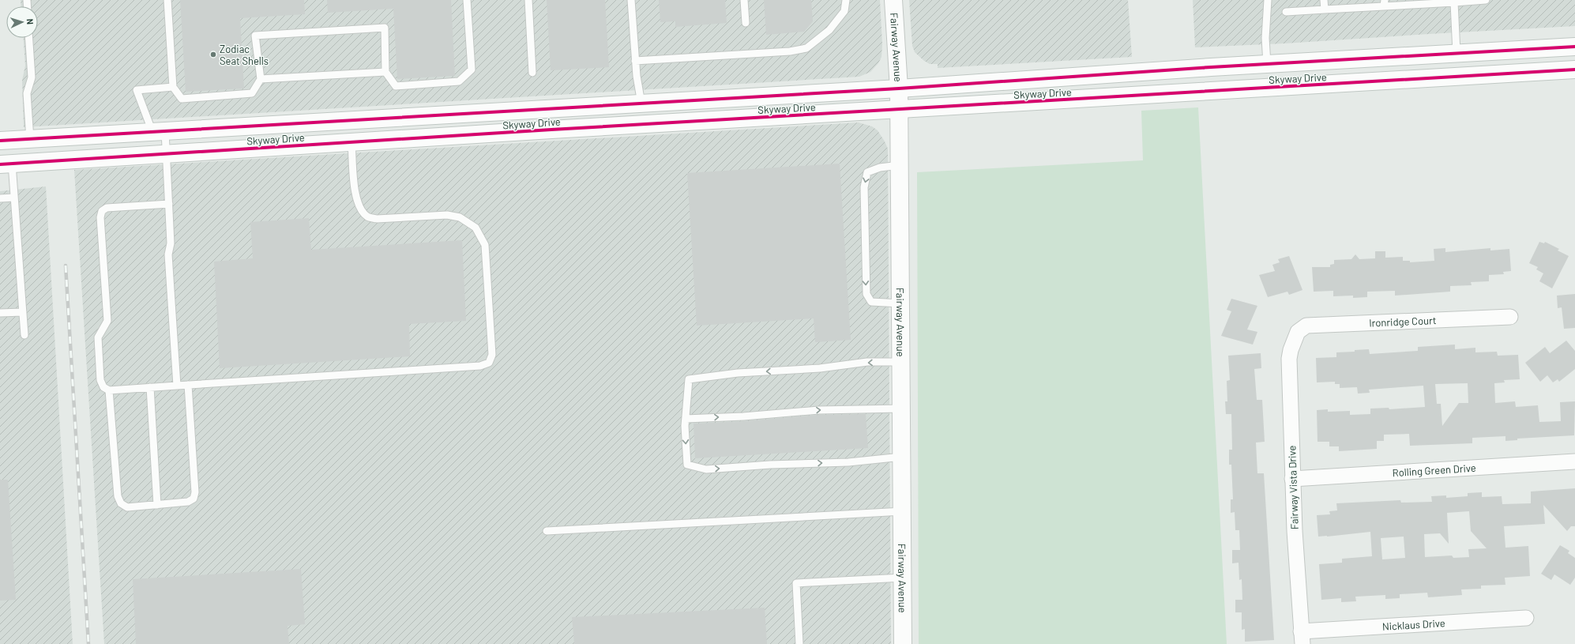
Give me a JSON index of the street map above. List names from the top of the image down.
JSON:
{
  "streets": {
    "main road": ["Fairway Avenue", "Skyway Drive"],
    "street": [
      "Ironridge Court",
      "Rolling Green Drive",
      "Fairway Vista Drive",
      "Nicklaus Drive"
    ]
  },
  "crossings": [
    ["Fairway Avenue", "Skyway Drive"],
    ["Ironridge Court", "Fairway Vista Drive"],
    ["Rolling Green Drive", "Fairway Vista Drive"],
    ["Fairway Vista Drive", "Nicklaus Drive"]
  ],
  "places": ["Zodiac Seat Shells"],
  "north": "right"
}
